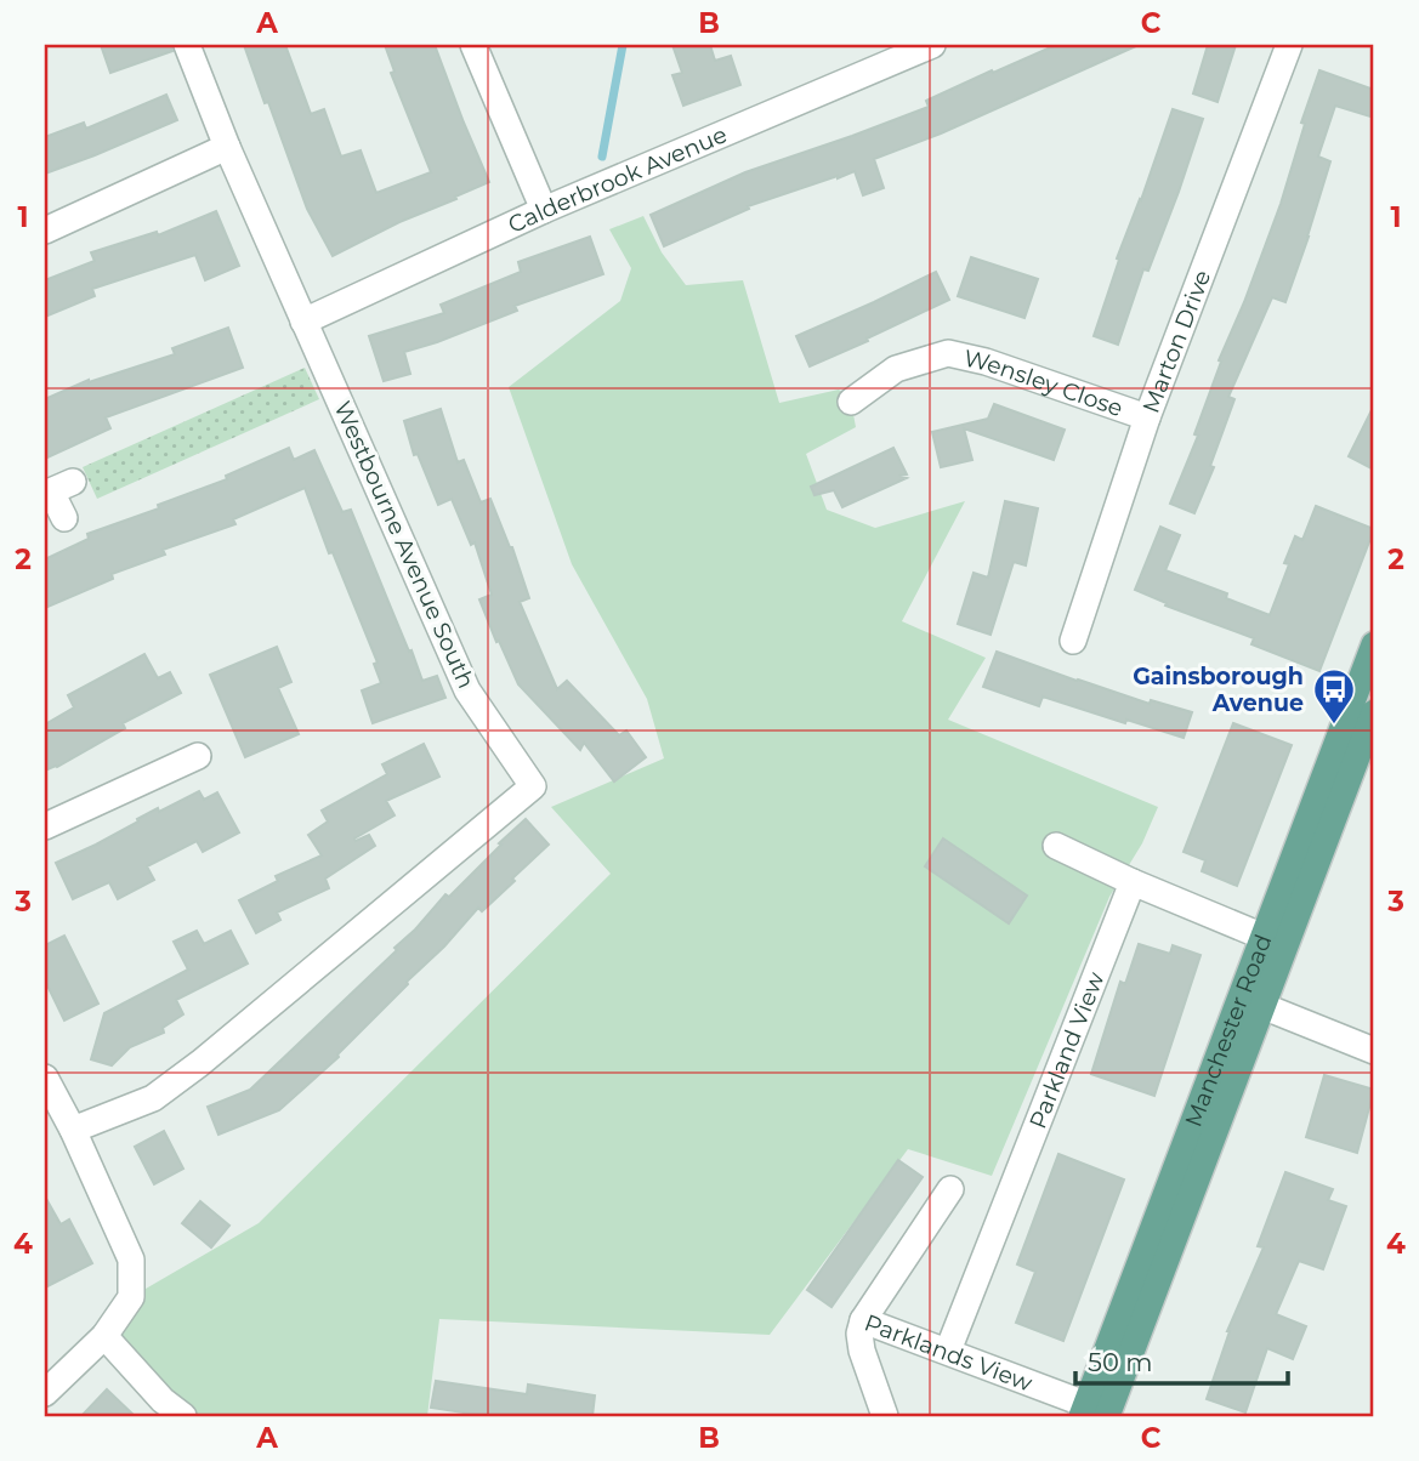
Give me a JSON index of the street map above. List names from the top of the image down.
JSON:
{
  "streets": {
    "main road": ["Manchester Road"],
    "street": [
      "Calderbrook Avenue",
      "Marton Drive",
      "Wensley Close",
      "Westbourne Avenue South",
      "Parkland View",
      "Parklands View"
    ]
  },
  "crossings": [
    ["Calderbrook Avenue", "Westbourne Avenue South"],
    ["Marton Drive", "Wensley Close"],
    ["Manchester Road", "Parklands View"],
    ["Parkland View", "Parklands View"]
  ],
  "places": {
    "bus stop": ["Gainsborough Avenue"]
  },
  "scale_bar": "50 m",
  "grid": {
    "columns": ["A", "B", "C"],
    "rows": [
      "1",
      "2",
      "3",
      "4"
    ]
  }
}
